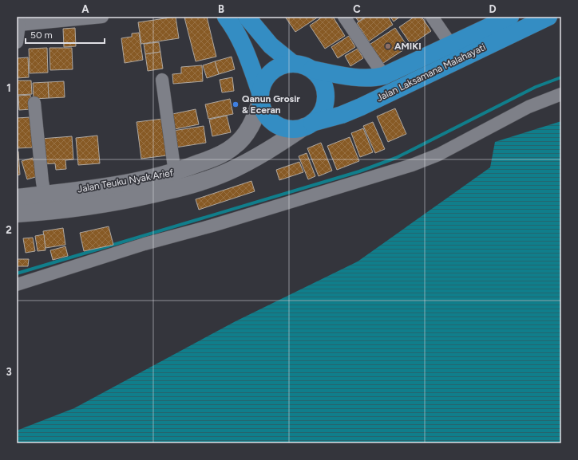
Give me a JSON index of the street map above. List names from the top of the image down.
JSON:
{
  "streets": {
    "highway": ["Jalan Laksamana Malahayati"],
    "main road": ["Jalan Teuku Nyak Arief"]
  },
  "crossings": [
    ["Jalan Laksamana Malahayati", "Jalan Teuku Nyak Arief"]
  ],
  "places": ["AMIKI", "Qanun Grosir & Eceran"],
  "scale_bar": "50 m",
  "grid": {
    "columns": [
      "A",
      "B",
      "C",
      "D"
    ],
    "rows": ["1", "2", "3"]
  }
}
